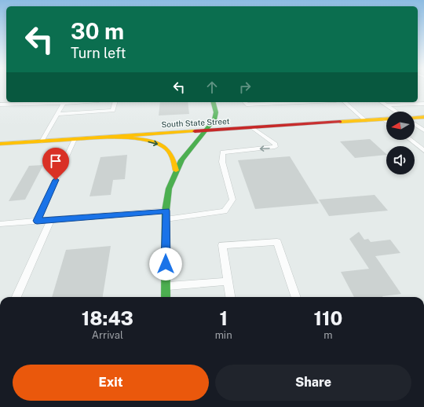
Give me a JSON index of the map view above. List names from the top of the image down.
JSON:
{
  "streets": {
    "main road": ["South State Street"]
  },
  "north": "left",
  "page": {
    "turn": ["30 m", "Turn left"],
    "eta": [
      "18:43",
      "Arrival",
      "1",
      "min",
      "110",
      "m"
    ],
    "buttons": ["Exit", "Share"]
  }
}
